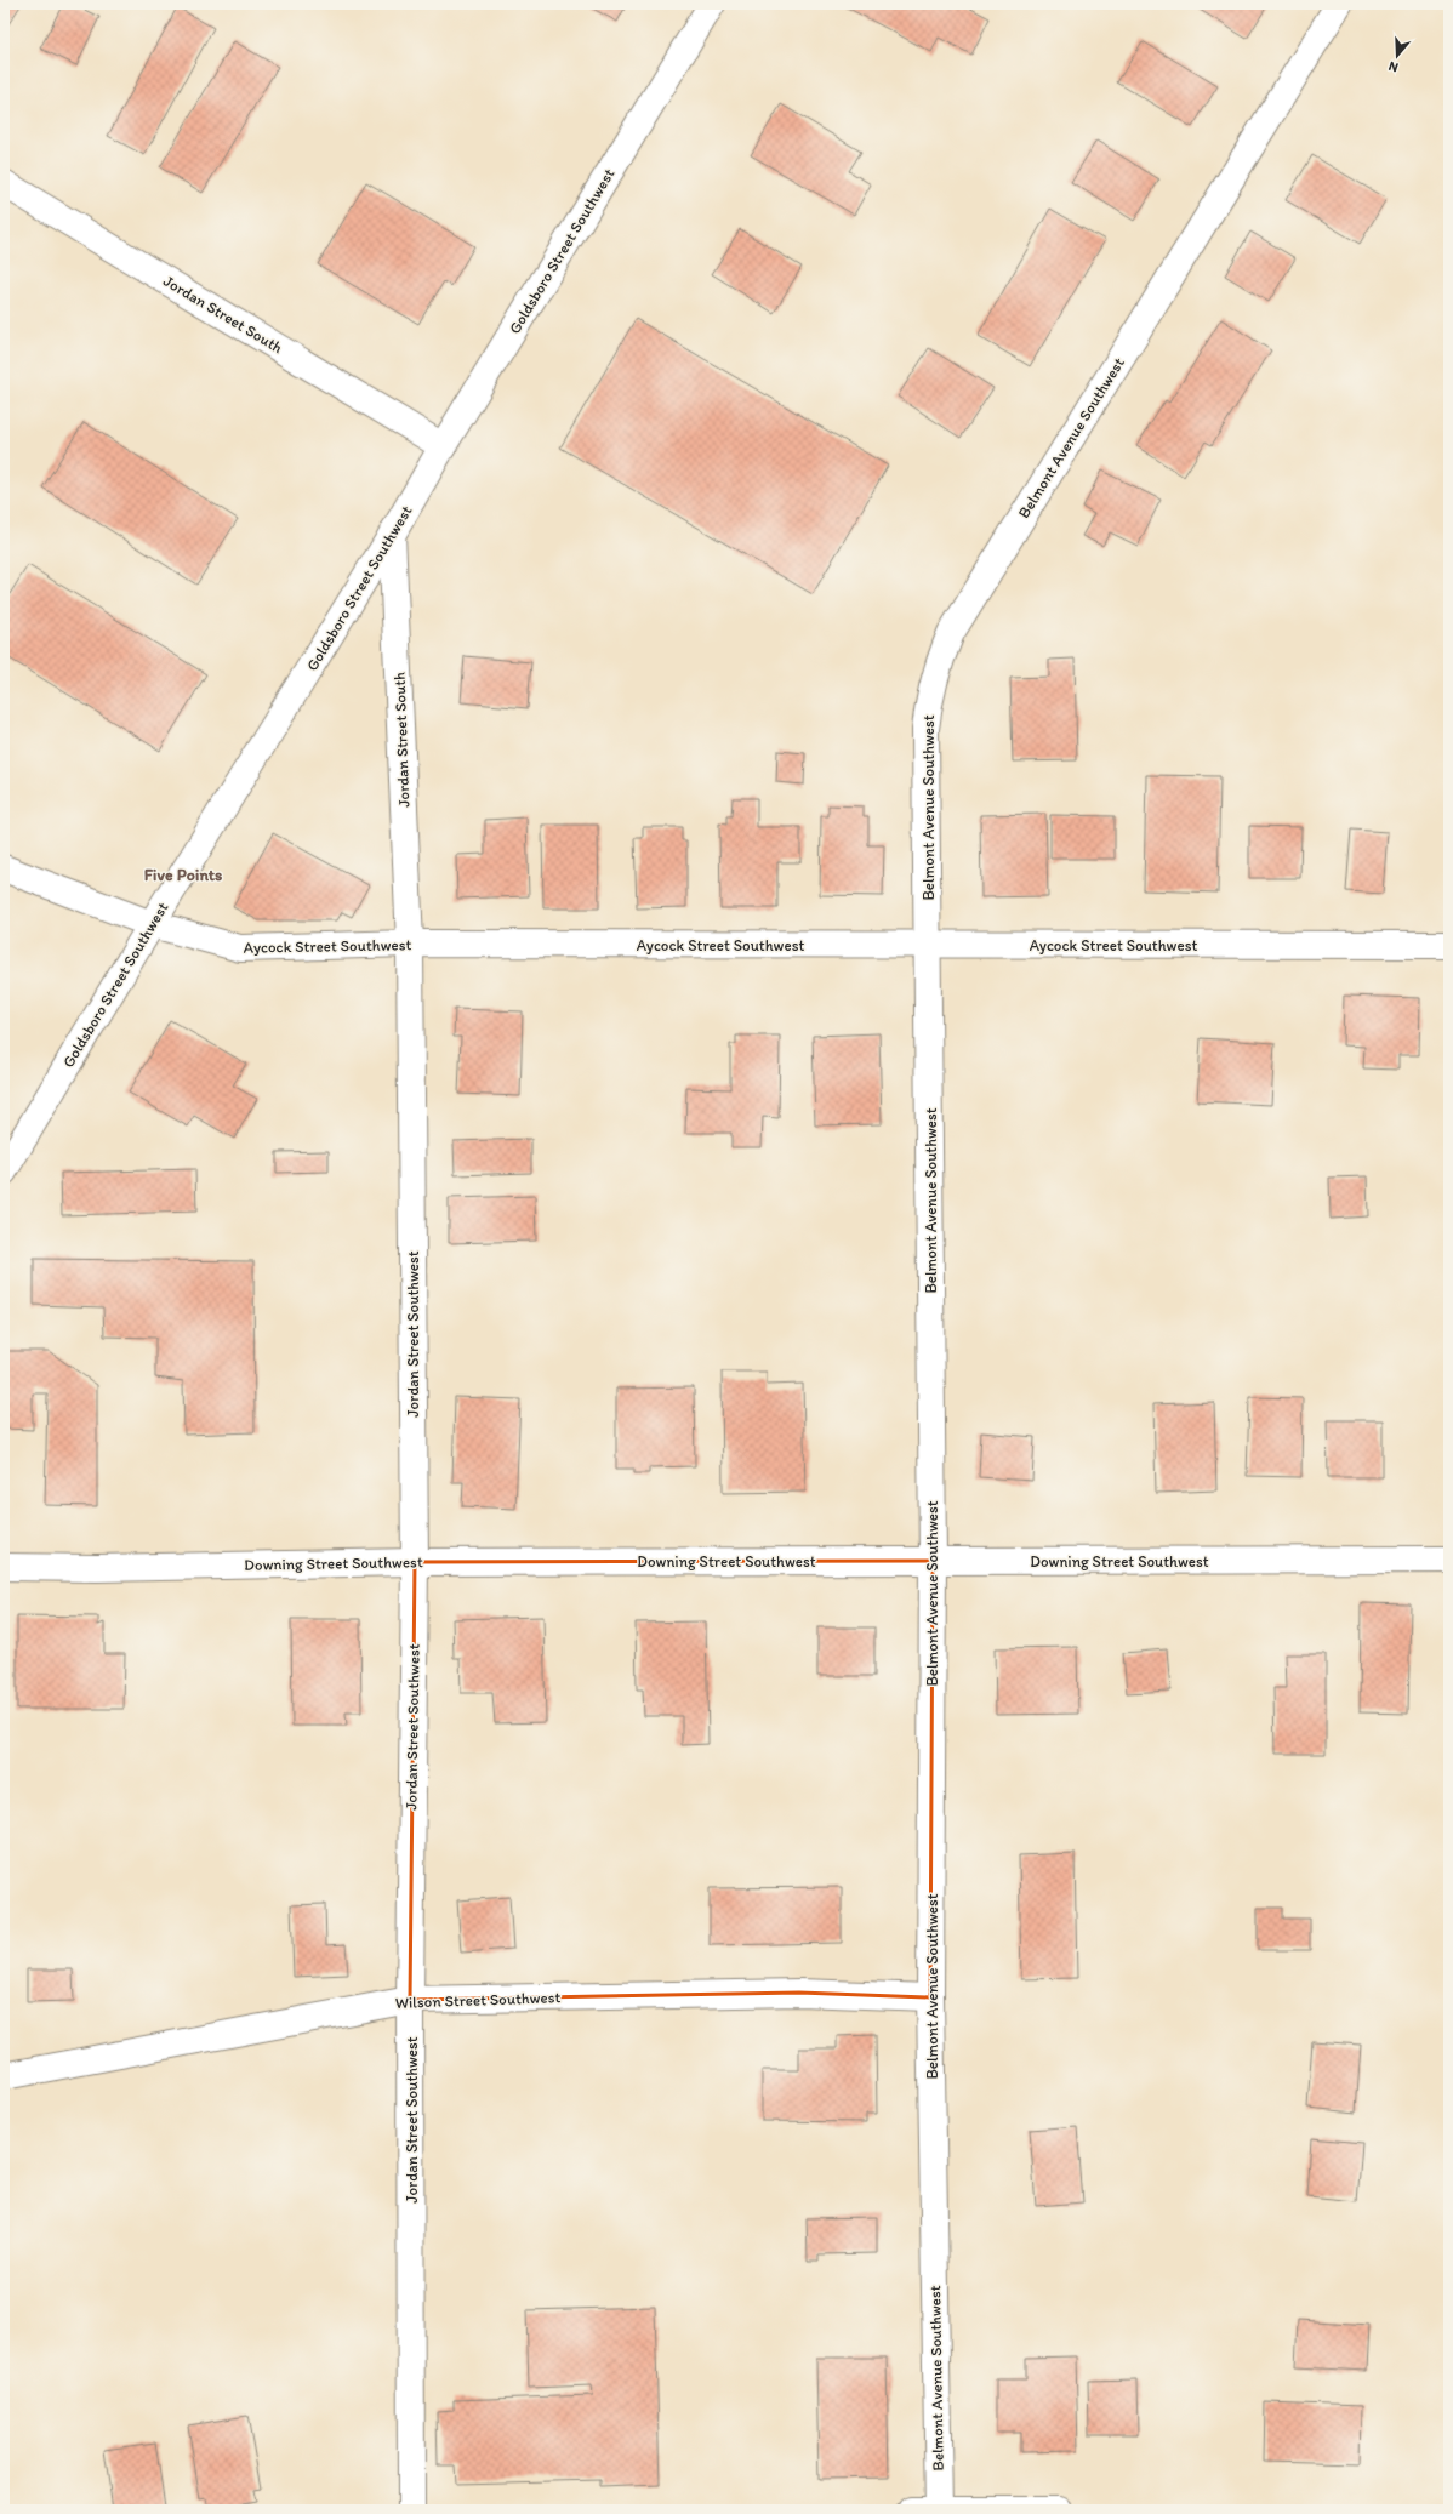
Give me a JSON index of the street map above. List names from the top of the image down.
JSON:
{
  "streets": {
    "street": [
      "Goldsboro Street Southwest",
      "Jordan Street South",
      "Belmont Avenue Southwest",
      "Aycock Street Southwest",
      "Jordan Street Southwest",
      "Downing Street Southwest",
      "Wilson Street Southwest"
    ]
  },
  "crossings": [
    ["Goldsboro Street Southwest", "Jordan Street South"],
    ["Goldsboro Street Southwest", "Aycock Street Southwest"],
    ["Jordan Street South", "Aycock Street Southwest"],
    ["Jordan Street South", "Jordan Street Southwest"],
    ["Belmont Avenue Southwest", "Aycock Street Southwest"],
    ["Belmont Avenue Southwest", "Downing Street Southwest"],
    ["Belmont Avenue Southwest", "Wilson Street Southwest"],
    ["Aycock Street Southwest", "Jordan Street Southwest"],
    ["Jordan Street Southwest", "Downing Street Southwest"],
    ["Jordan Street Southwest", "Wilson Street Southwest"]
  ],
  "districts": ["Five Points"],
  "north": "bottom"
}
